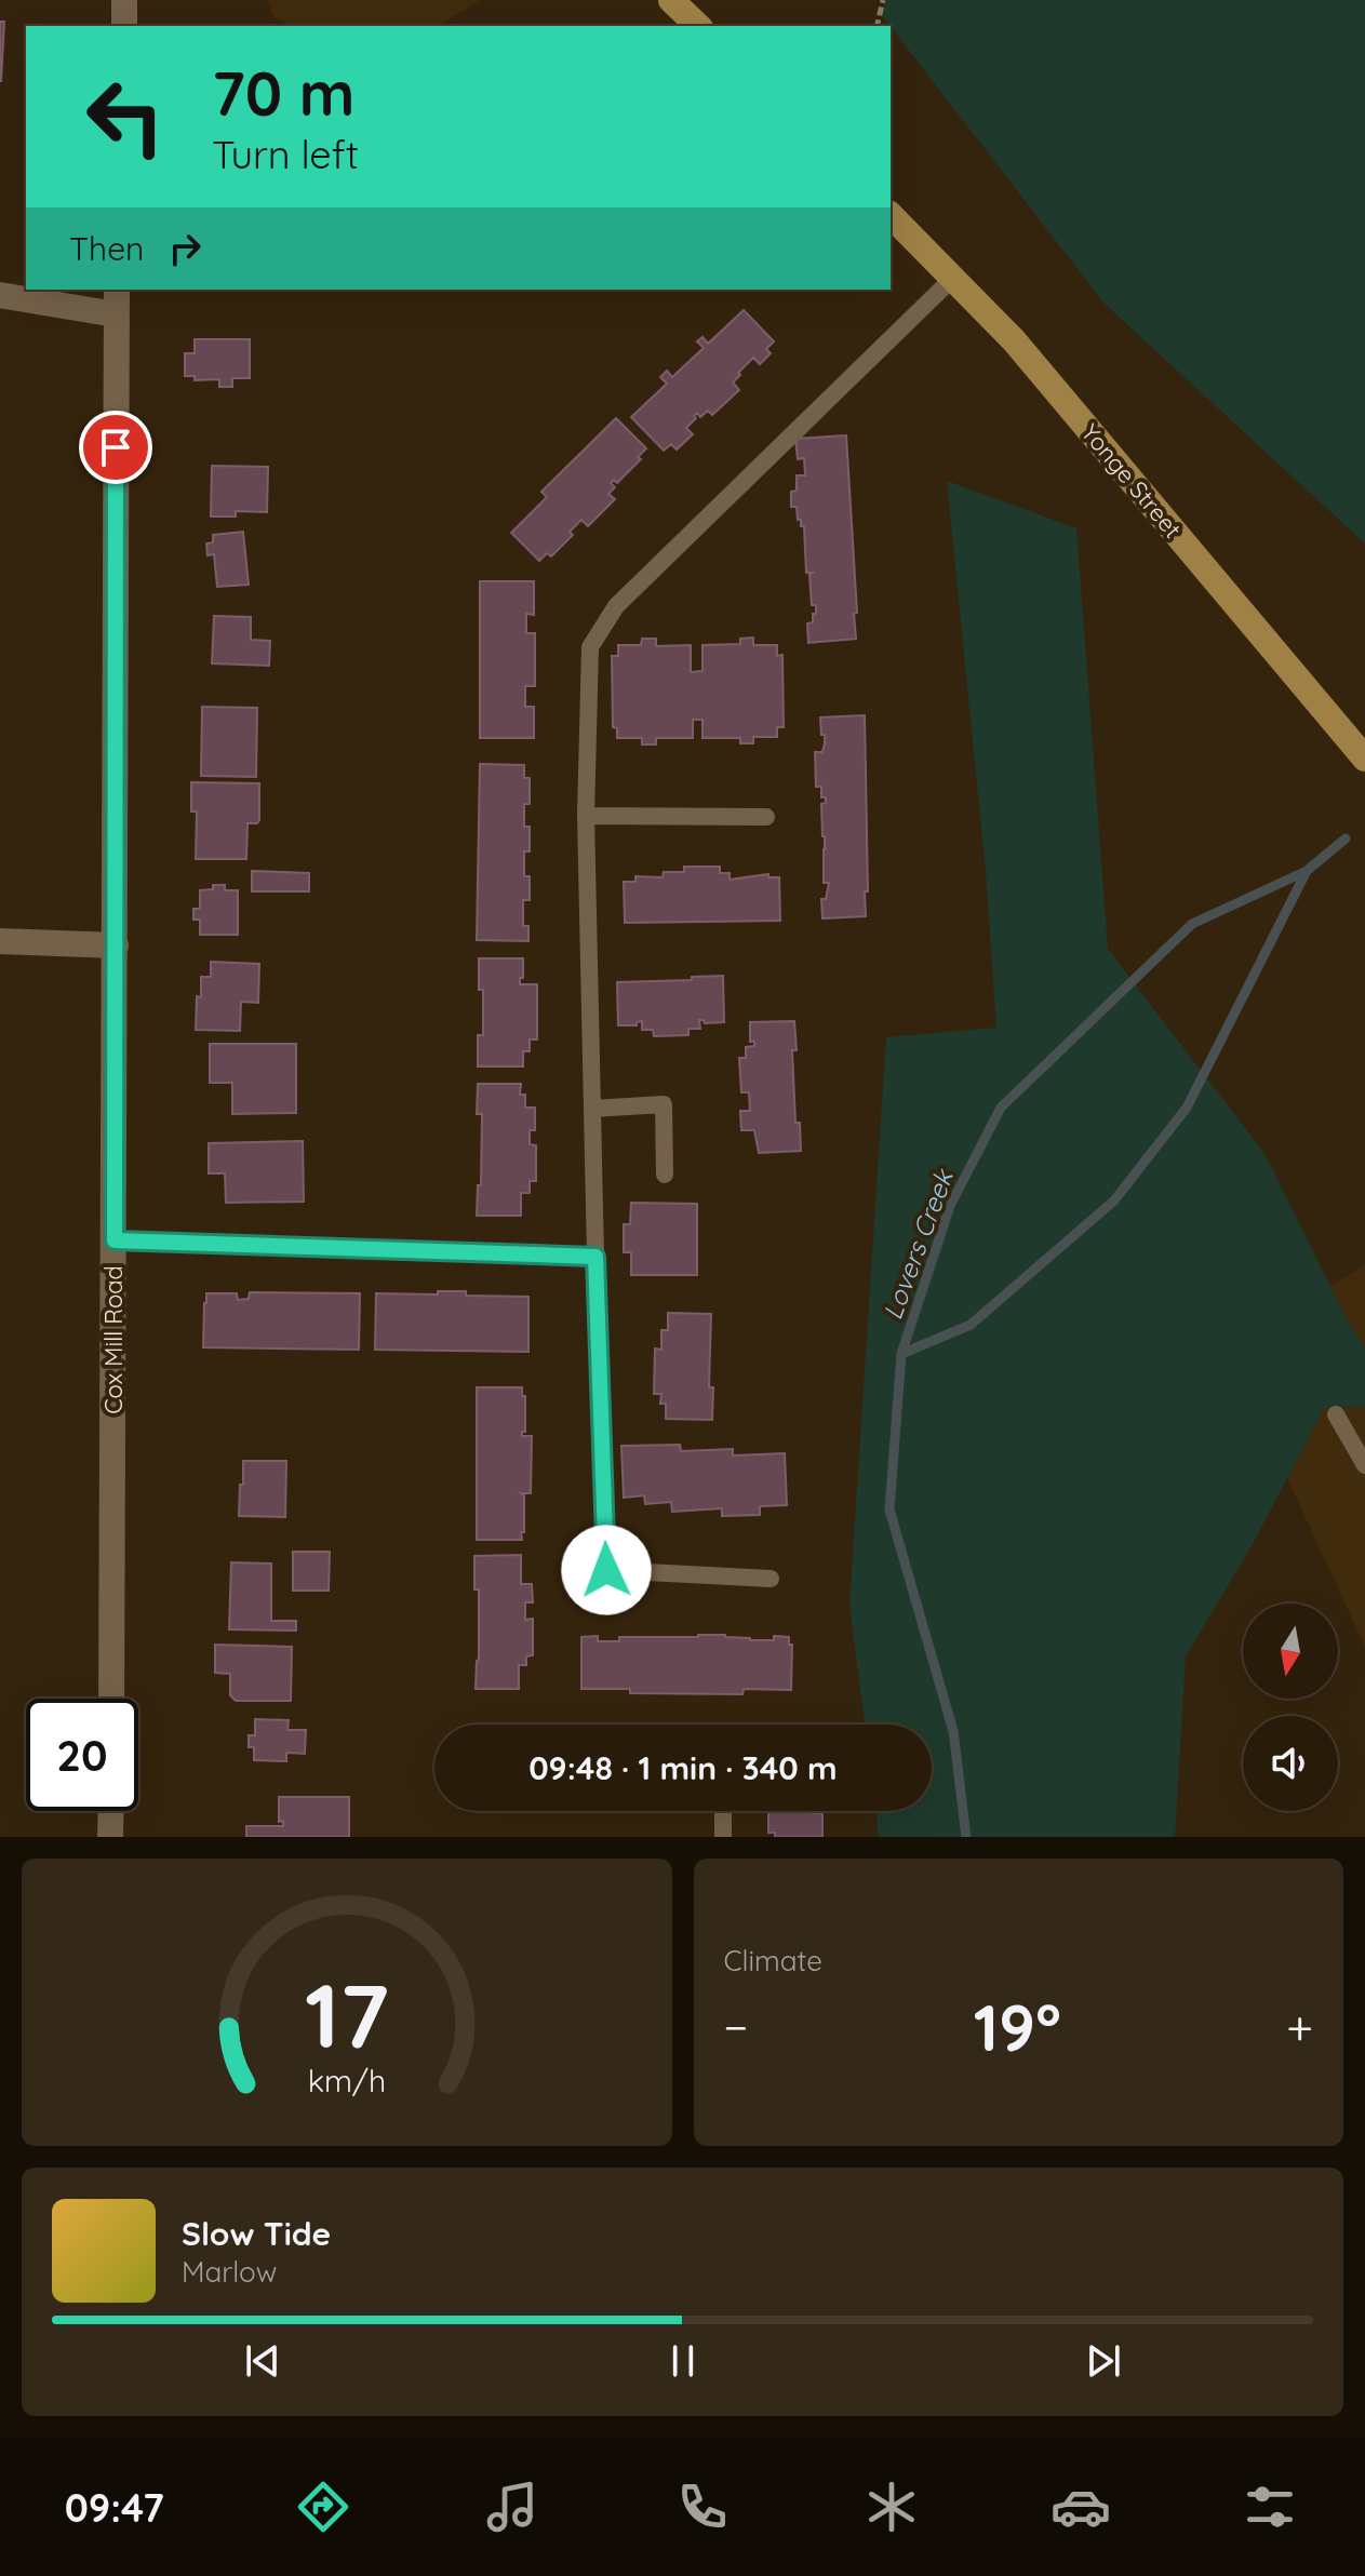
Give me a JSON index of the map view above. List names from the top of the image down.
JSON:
{
  "streets": {
    "main road": ["Yonge Street"],
    "street": ["Cox Mill Road"]
  },
  "water": ["Lovers Creek"],
  "north": "bottom",
  "page": {
    "turn": ["70 m", "Turn left"],
    "then": "Then",
    "limit": "20",
    "trip": "09:48 · 1 min · 340 m",
    "tile": "Climate",
    "heat": ["−", "19°", "+"],
    "song": ["Slow Tide", "Marlow"],
    "tabs": "09:47",
    "gauge": ["17", "km/h"]
  }
}
